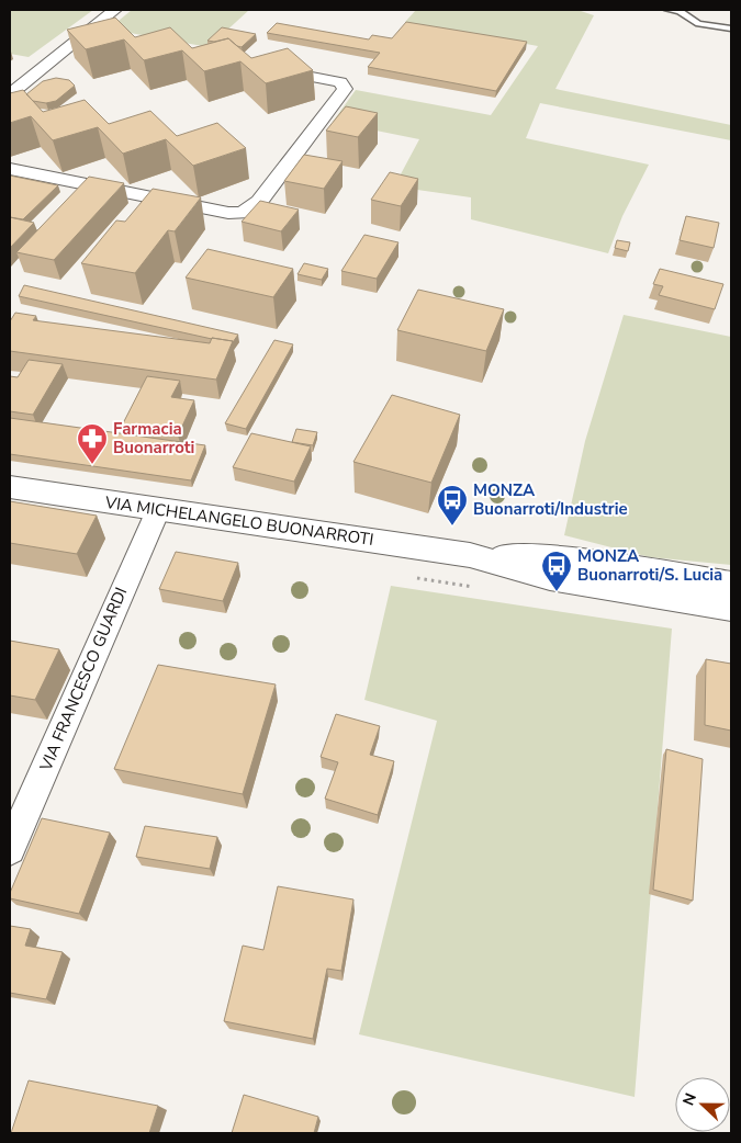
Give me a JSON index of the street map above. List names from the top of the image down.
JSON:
{
  "streets": {
    "street": ["VIA MICHELANGELO BUONARROTI", "VIA FRANCESCO GUARDI"]
  },
  "crossings": [
    ["VIA MICHELANGELO BUONARROTI", "VIA FRANCESCO GUARDI"]
  ],
  "places": {
    "pharmacy": ["Farmacia Buonarroti"],
    "bus stop": ["MONZA Buonarroti/Industrie", "MONZA Buonarroti/S. Lucia"]
  },
  "north": "left"
}
